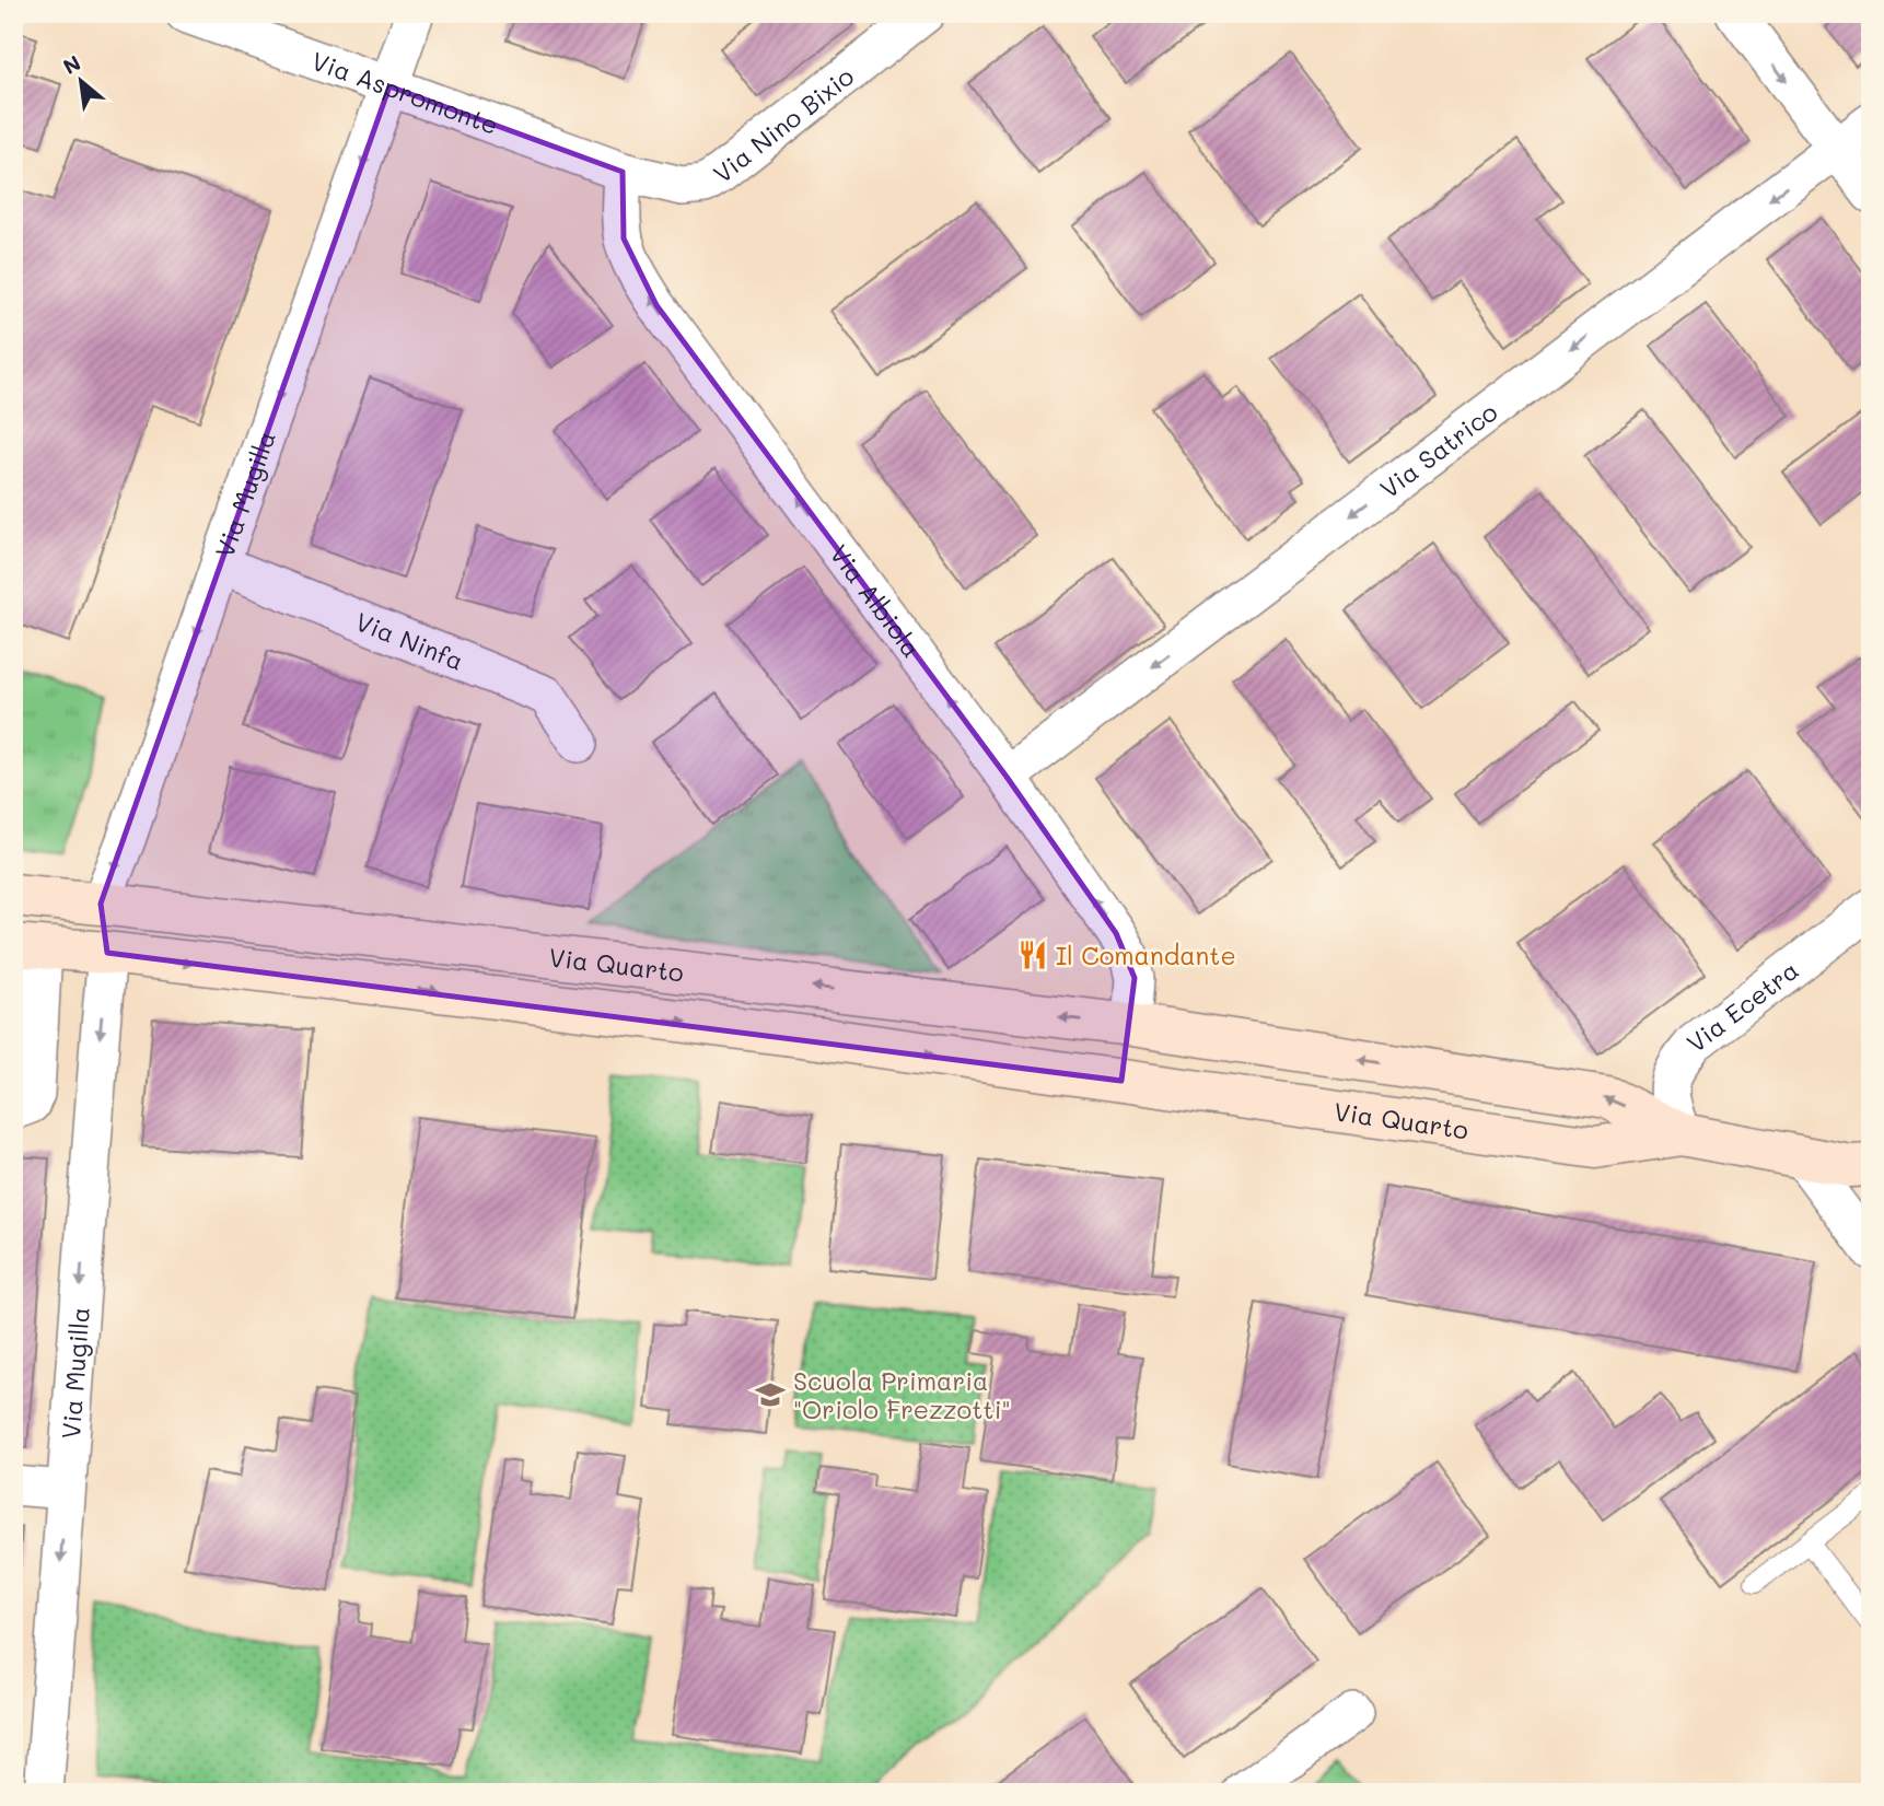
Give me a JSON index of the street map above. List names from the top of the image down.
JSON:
{
  "streets": {
    "street": [
      "Via Aspromonte",
      "Via Nino Bixio",
      "Via Satrico",
      "Via Mugilla",
      "Via Albiola",
      "Via Ninfa",
      "Via Quarto",
      "Via Ecetra"
    ]
  },
  "crossings": [
    ["Via Aspromonte", "Via Nino Bixio"],
    ["Via Aspromonte", "Via Mugilla"],
    ["Via Aspromonte", "Via Albiola"],
    ["Via Nino Bixio", "Via Albiola"],
    ["Via Satrico", "Via Albiola"],
    ["Via Mugilla", "Via Ninfa"],
    ["Via Mugilla", "Via Quarto"],
    ["Via Albiola", "Via Quarto"],
    ["Via Quarto", "Via Ecetra"]
  ],
  "one_way": ["Via Satrico", "Via Mugilla", "Via Albiola"],
  "places": {
    "restaurant": ["Il Comandante"],
    "school or university": ["Scuola Primaria \"Oriolo Frezzotti\""]
  },
  "north": "top left"
}
